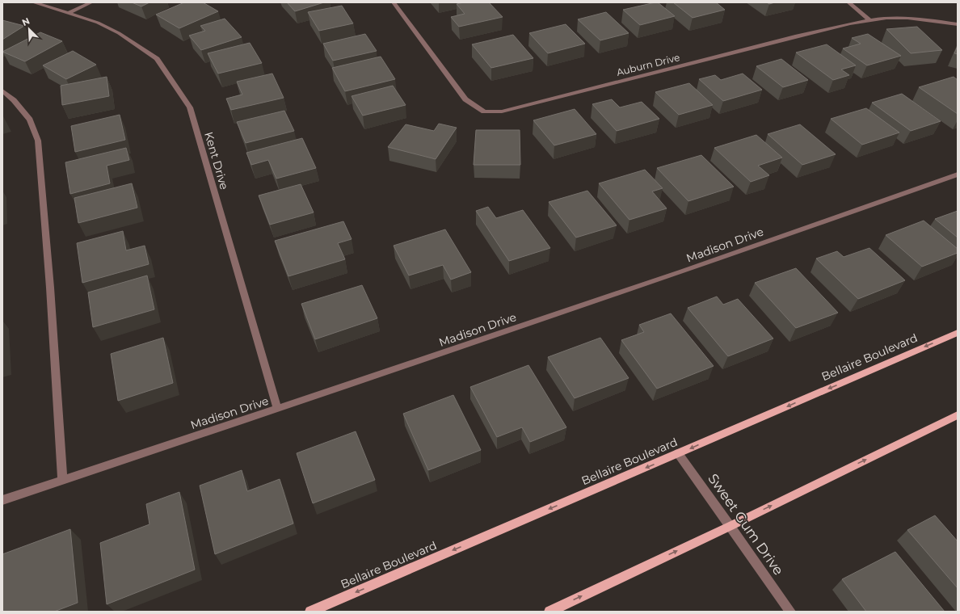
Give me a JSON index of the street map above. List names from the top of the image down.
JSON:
{
  "streets": {
    "main road": ["Bellaire Boulevard"],
    "street": [
      "Auburn Drive",
      "Kent Drive",
      "Madison Drive",
      "Sweet Gum Drive"
    ]
  },
  "crossings": [
    ["Kent Drive", "Madison Drive"],
    ["Bellaire Boulevard", "Sweet Gum Drive"]
  ],
  "one_way": ["Bellaire Boulevard"],
  "north": "top left"
}
